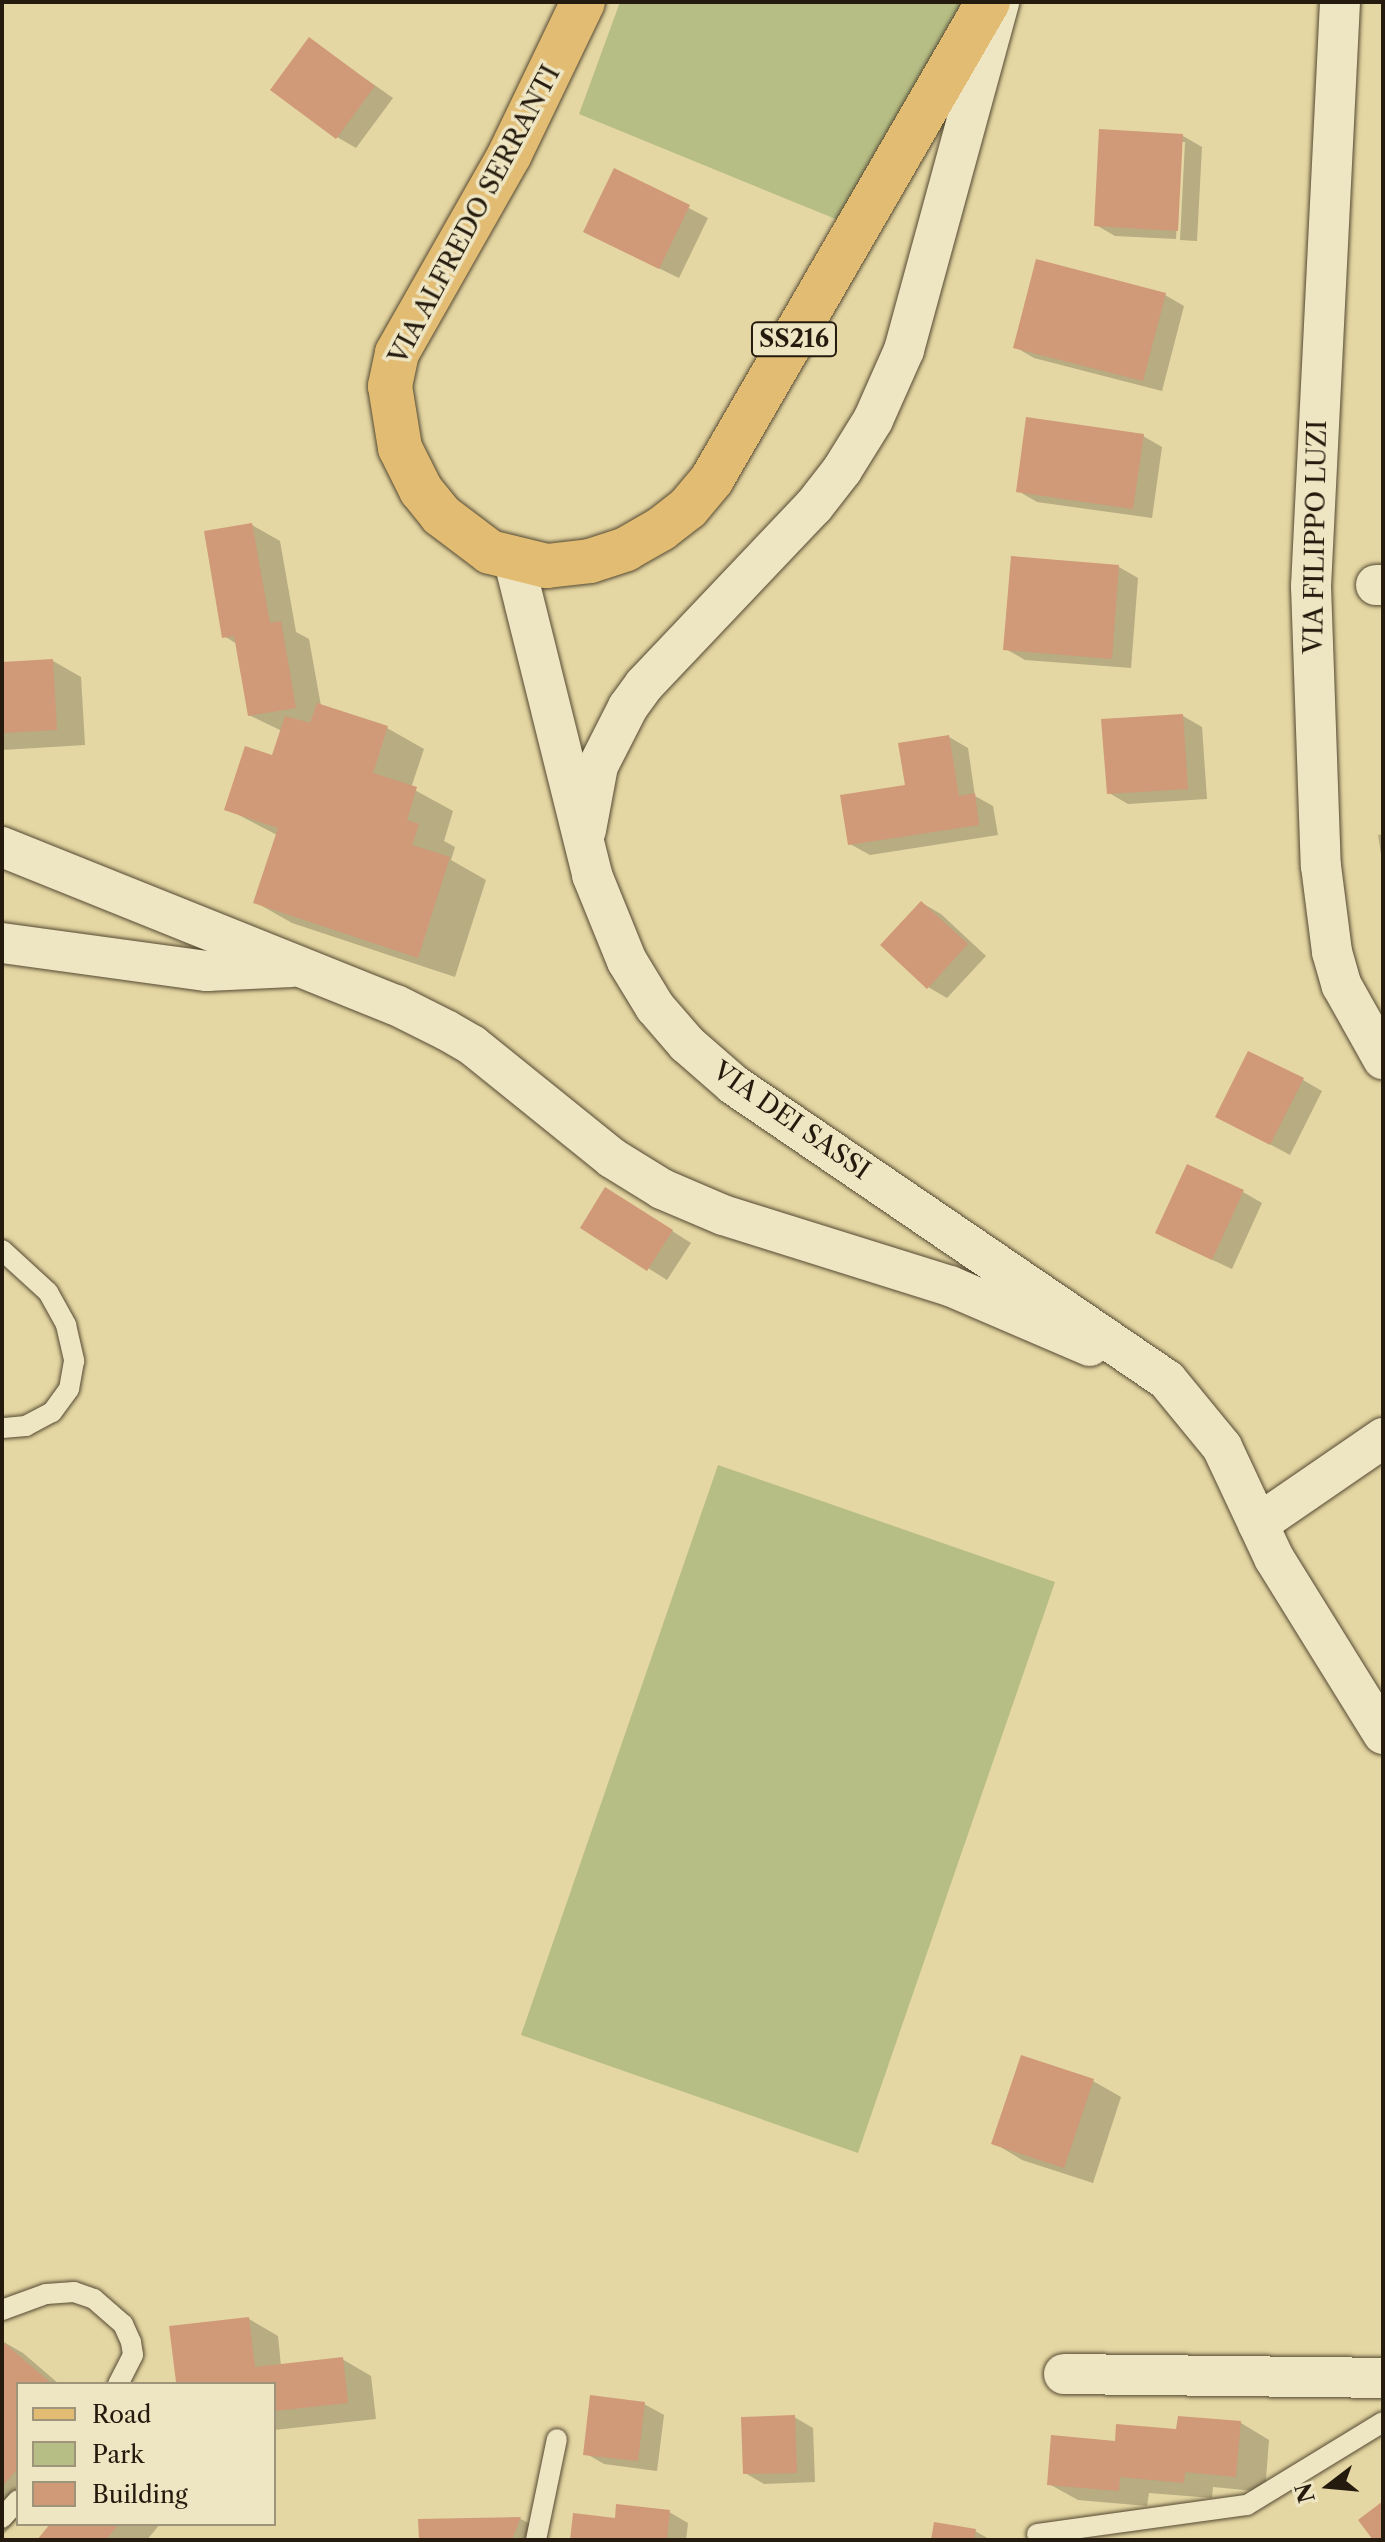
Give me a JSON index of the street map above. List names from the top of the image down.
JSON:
{
  "streets": {
    "main road": ["VIA ALFREDO SERRANTI", "SS216"],
    "street": ["VIA FILIPPO LUZI", "VIA DEI SASSI"]
  },
  "crossings": [
    ["VIA ALFREDO SERRANTI", "VIA DEI SASSI"]
  ],
  "legend": ["Road", "Park", "Building"],
  "north": "left"
}
